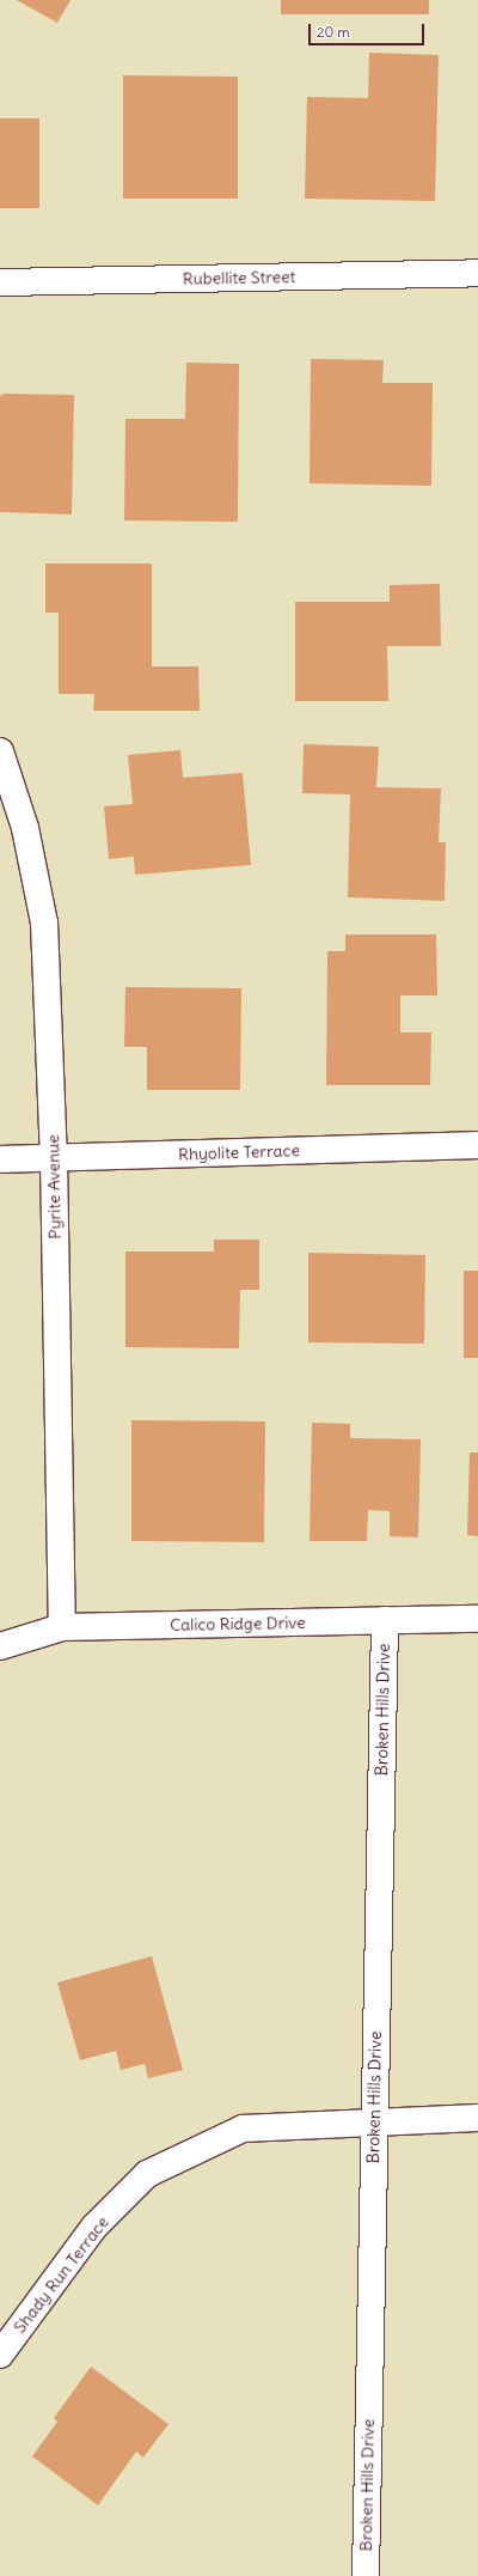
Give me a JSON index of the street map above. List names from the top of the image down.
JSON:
{
  "streets": {
    "street": [
      "Rubellite Street",
      "Rhyolite Terrace",
      "Pyrite Avenue",
      "Calico Ridge Drive",
      "Broken Hills Drive",
      "Shady Run Terrace"
    ]
  },
  "crossings": [
    ["Rhyolite Terrace", "Pyrite Avenue"],
    ["Pyrite Avenue", "Calico Ridge Drive"],
    ["Calico Ridge Drive", "Broken Hills Drive"],
    ["Broken Hills Drive", "Shady Run Terrace"]
  ],
  "scale_bar": "20 m"
}
